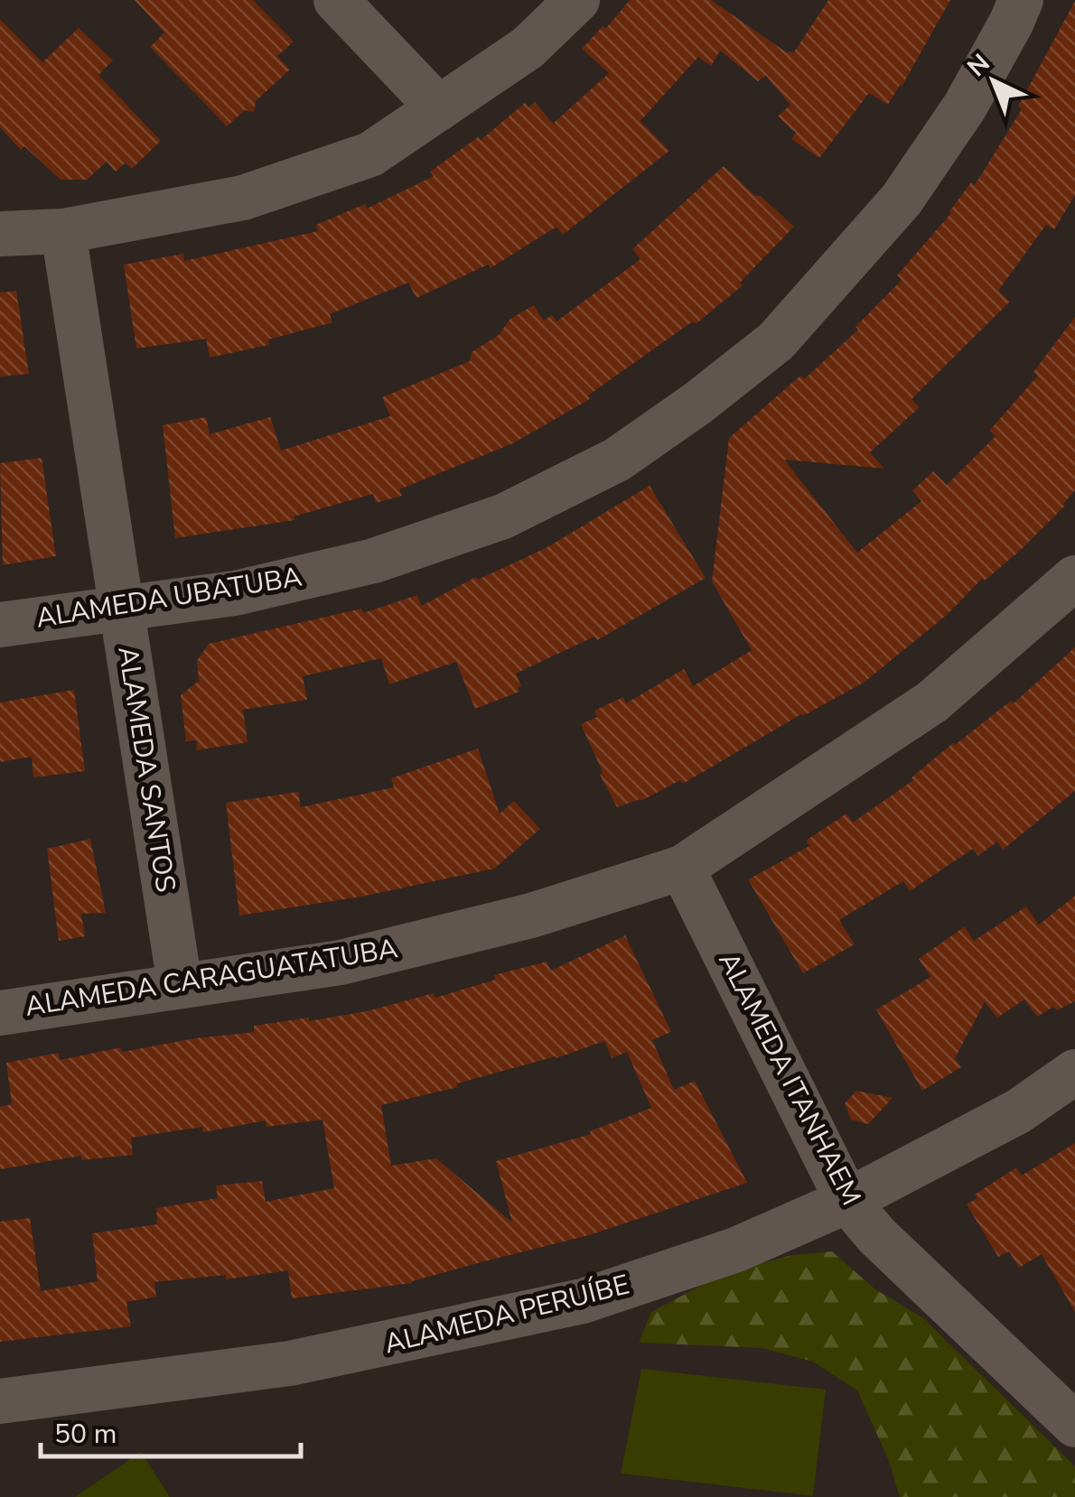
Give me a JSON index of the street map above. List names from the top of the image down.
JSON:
{
  "streets": {
    "street": [
      "ALAMEDA UBATUBA",
      "ALAMEDA SANTOS",
      "ALAMEDA CARAGUATATUBA",
      "ALAMEDA ITANHAEM",
      "ALAMEDA PERUÍBE"
    ]
  },
  "crossings": [
    ["ALAMEDA UBATUBA", "ALAMEDA SANTOS"],
    ["ALAMEDA SANTOS", "ALAMEDA CARAGUATATUBA"],
    ["ALAMEDA CARAGUATATUBA", "ALAMEDA ITANHAEM"],
    ["ALAMEDA ITANHAEM", "ALAMEDA PERUÍBE"]
  ],
  "scale_bar": "50 m",
  "north": "top left"
}
